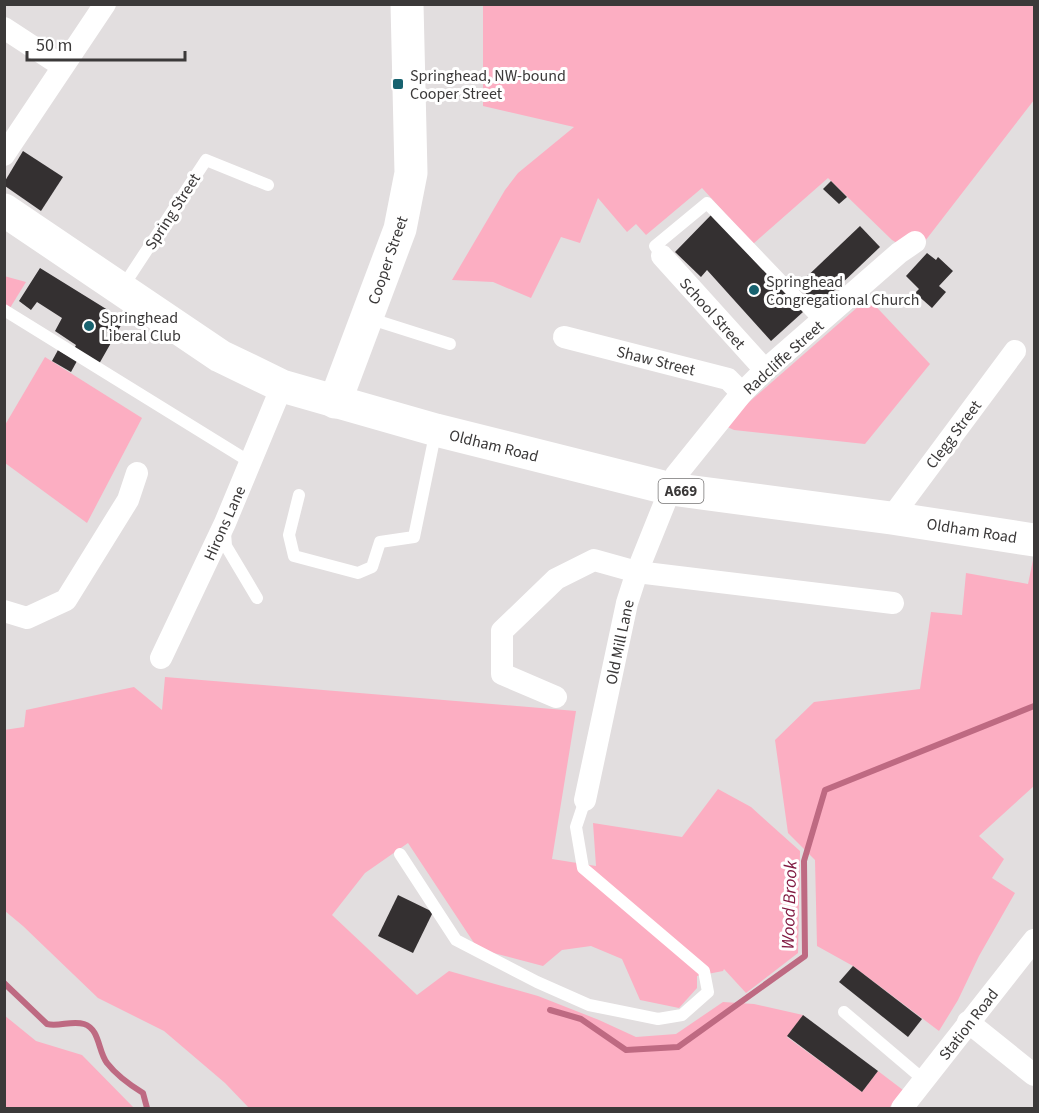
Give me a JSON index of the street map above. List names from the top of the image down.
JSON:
{
  "streets": {
    "main road": ["Cooper Street", "Oldham Road", "A669"],
    "street": [
      "School Street",
      "Radcliffe Street",
      "Shaw Street",
      "Clegg Street",
      "Hirons Lane",
      "Old Mill Lane",
      "Station Road"
    ],
    "lane": ["Spring Street"]
  },
  "crossings": [
    ["Spring Street", "Oldham Road"],
    ["Cooper Street", "Oldham Road"],
    ["School Street", "Radcliffe Street"],
    ["Radcliffe Street", "Shaw Street"],
    ["Radcliffe Street", "Oldham Road"],
    ["Radcliffe Street", "Old Mill Lane"],
    ["Clegg Street", "Oldham Road"],
    ["Oldham Road", "Hirons Lane"],
    ["Oldham Road", "Old Mill Lane"]
  ],
  "water": ["Wood Brook"],
  "places": {
    "transit": ["Springhead, NW-bound Cooper Street"],
    "other": ["Springhead Congregational Church", "Springhead Liberal Club"]
  },
  "scale_bar": "50 m"
}
